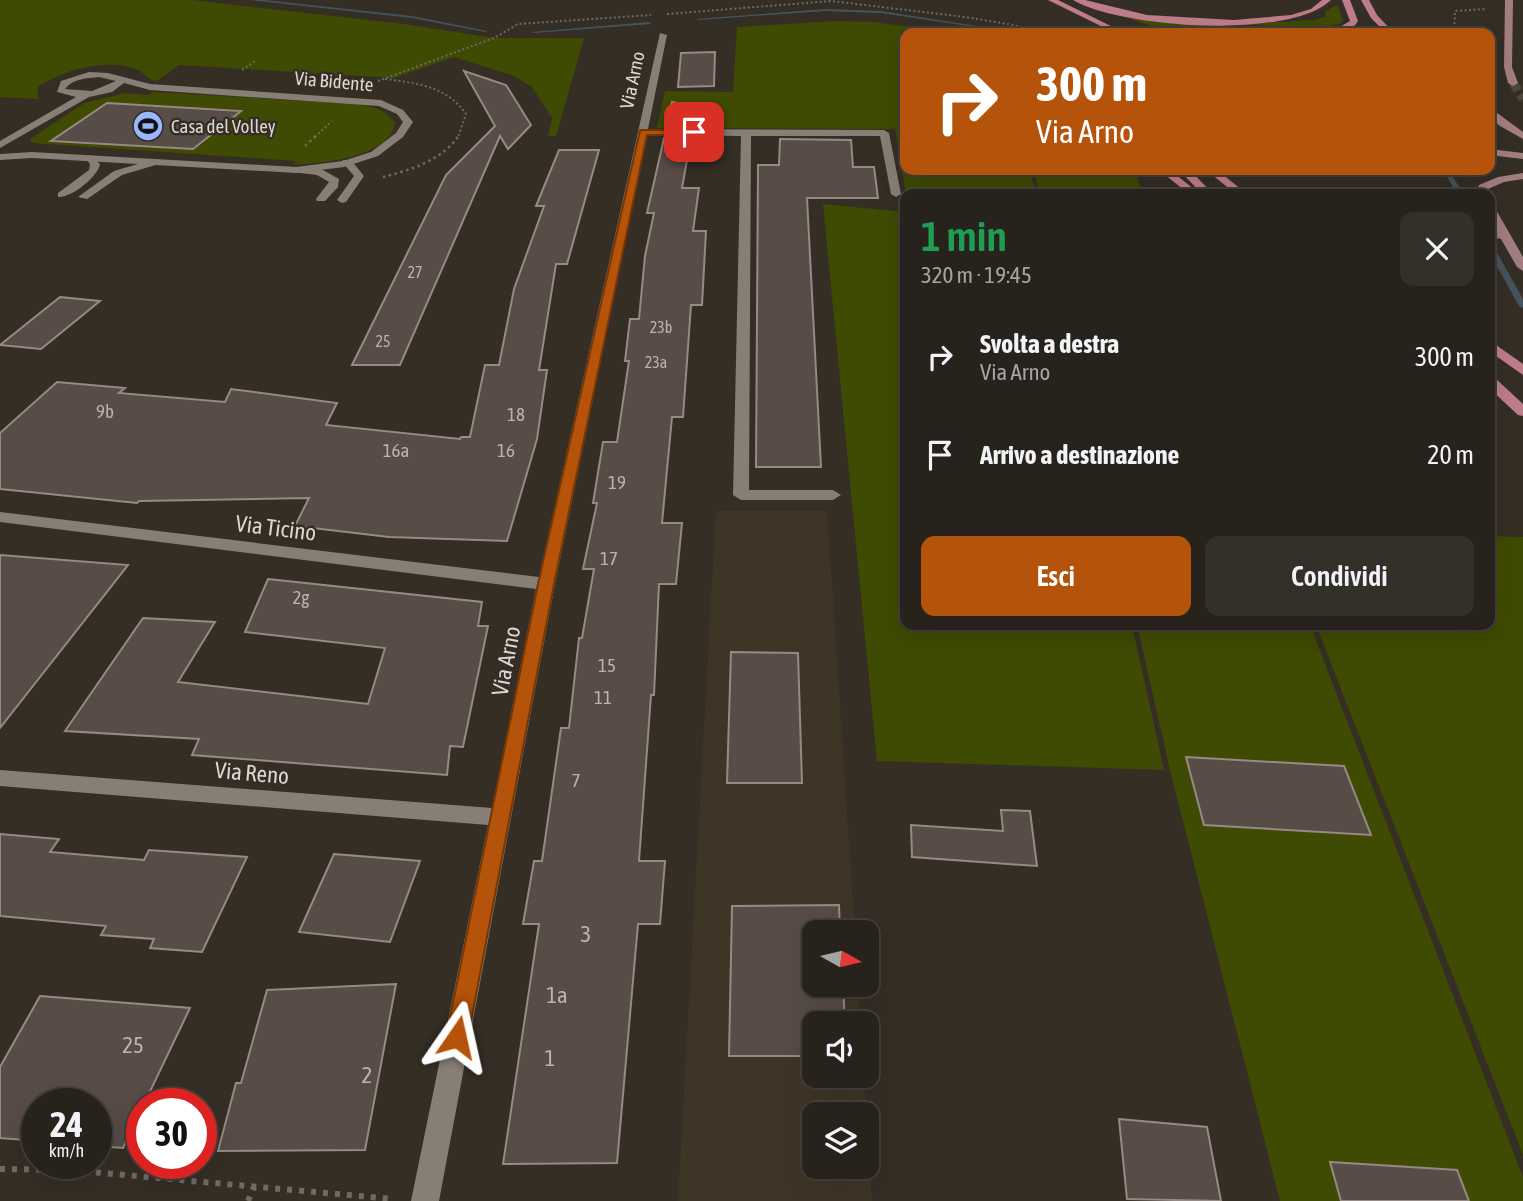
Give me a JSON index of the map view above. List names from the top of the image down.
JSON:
{
  "streets": {
    "street": [
      "Via Arno",
      "Via Bidente",
      "Via Ticino",
      "Via Reno"
    ]
  },
  "crossings": [
    ["Via Arno", "Via Ticino"],
    ["Via Arno", "Via Reno"]
  ],
  "places": {
    "sports": ["Casa del Volley"]
  },
  "house_numbers": [
    "27",
    "23b",
    "25",
    "23a",
    "9b",
    "18",
    "16a",
    "16",
    "19",
    "17",
    "2g",
    "15",
    "11",
    "7",
    "3",
    "1a",
    "25",
    "1",
    "2"
  ],
  "north": "right",
  "page": {
    "turn": ["300 m", "Via Arno"],
    "heading": ["1 min", "320 m · 19:45"],
    "list": [
      {
        "name": "Svolta a destra",
        "note": "Via Arno",
        "value": "300 m"
      },
      {
        "name": "Arrivo a destinazione",
        "value": "20 m"
      }
    ],
    "buttons": ["Esci", "Condividi"],
    "speed": "24 km/h",
    "limit": "30"
  }
}
